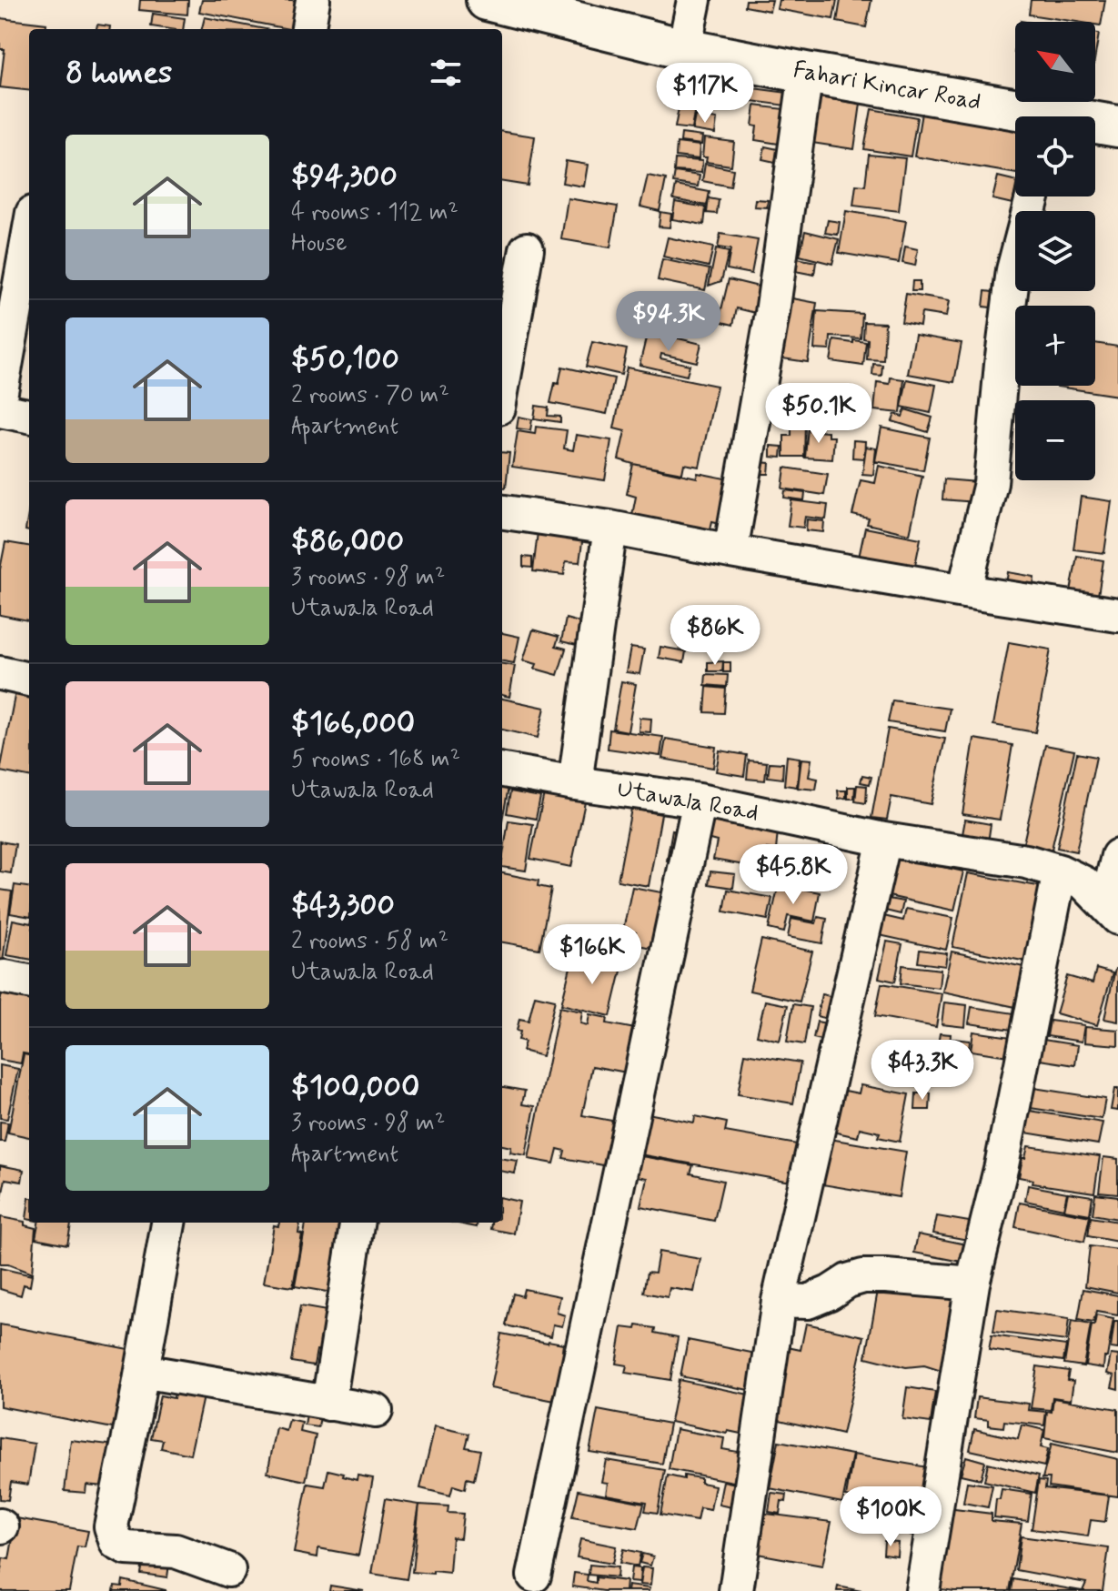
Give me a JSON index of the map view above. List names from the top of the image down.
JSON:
{
  "streets": {
    "street": ["Fahari Kincar Road", "Utawala Road"]
  },
  "north": "top left",
  "page": {
    "map_buttons": ["+", "−"],
    "heading": "8 homes",
    "price": [
      "$117K",
      "$94.3K",
      "$50.1K",
      "$86K",
      "$45.8K",
      "$166K",
      "$43.3K",
      "$100K"
    ],
    "list": [
      {
        "name": "$94,300",
        "note": "4 rooms · 112 m² · House"
      },
      {
        "name": "$50,100",
        "note": "2 rooms · 70 m² · Apartment"
      },
      {
        "name": "$86,000",
        "note": "3 rooms · 98 m² · Utawala Road"
      },
      {
        "name": "$166,000",
        "note": "5 rooms · 168 m² · Utawala Road"
      },
      {
        "name": "$43,300",
        "note": "2 rooms · 58 m² · Utawala Road"
      },
      {
        "name": "$100,000",
        "note": "3 rooms · 98 m² · Apartment"
      }
    ]
  }
}
